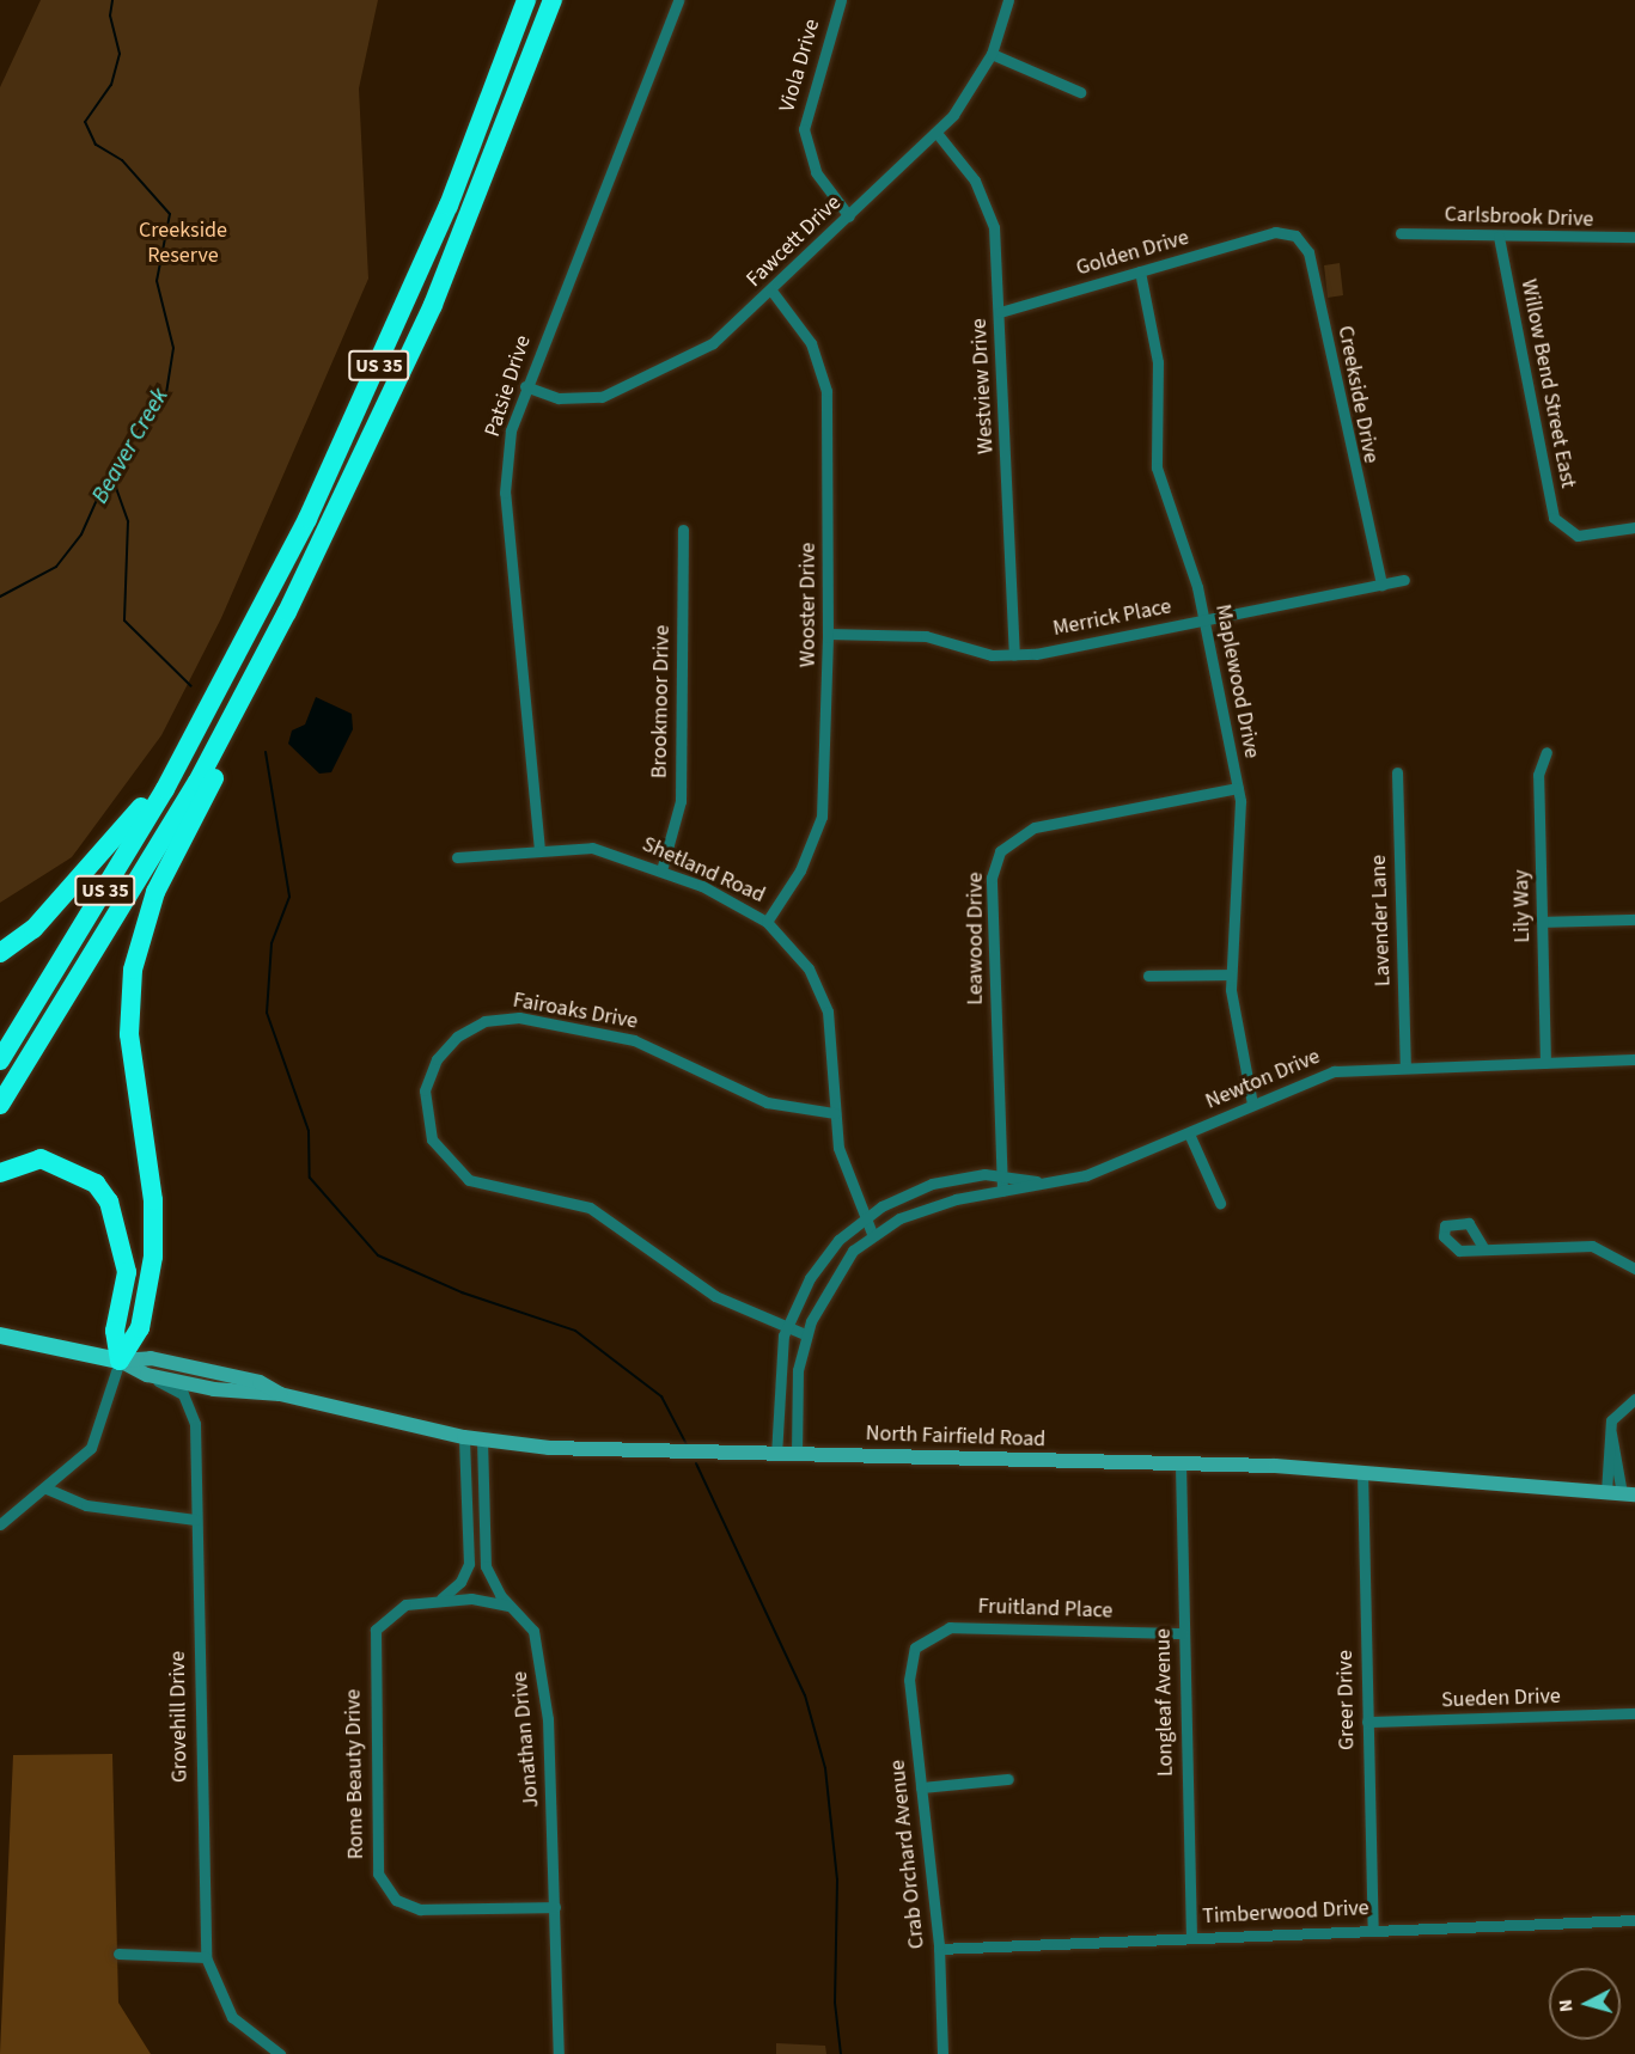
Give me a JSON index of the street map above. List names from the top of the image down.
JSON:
{
  "streets": {
    "highway": ["US 35"],
    "main road": ["North Fairfield Road"],
    "street": [
      "Viola Drive",
      "Carlsbrook Drive",
      "Fawcett Drive",
      "Golden Drive",
      "Willow Bend Street East",
      "Patsie Drive",
      "Westview Drive",
      "Creekside Drive",
      "Wooster Drive",
      "Merrick Place",
      "Maplewood Drive",
      "Brookmoor Drive",
      "Shetland Road",
      "Lily Way",
      "Lavender Lane",
      "Leawood Drive",
      "Fairoaks Drive",
      "Newton Drive",
      "Fruitland Place",
      "Sueden Drive",
      "Greer Drive",
      "Longleaf Avenue",
      "Grovehill Drive",
      "Jonathan Drive",
      "Rome Beauty Drive",
      "Crab Orchard Avenue",
      "Timberwood Drive"
    ]
  },
  "crossings": [
    ["Viola Drive", "Fawcett Drive"],
    ["Carlsbrook Drive", "Willow Bend Street East"],
    ["Fawcett Drive", "Patsie Drive"],
    ["Fawcett Drive", "Westview Drive"],
    ["Fawcett Drive", "Wooster Drive"],
    ["Golden Drive", "Westview Drive"],
    ["Golden Drive", "Creekside Drive"],
    ["Golden Drive", "Maplewood Drive"],
    ["Patsie Drive", "Shetland Road"],
    ["Westview Drive", "Merrick Place"],
    ["Creekside Drive", "Merrick Place"],
    ["Wooster Drive", "Merrick Place"],
    ["Wooster Drive", "Shetland Road"],
    ["Merrick Place", "Maplewood Drive"],
    ["Maplewood Drive", "Leawood Drive"],
    ["Maplewood Drive", "Newton Drive"],
    ["Brookmoor Drive", "Shetland Road"],
    ["Shetland Road", "Fairoaks Drive"],
    ["Shetland Road", "Newton Drive"],
    ["Lily Way", "Newton Drive"],
    ["Lavender Lane", "Newton Drive"],
    ["Leawood Drive", "Newton Drive"],
    ["Fairoaks Drive", "Newton Drive"],
    ["Newton Drive", "North Fairfield Road"],
    ["North Fairfield Road", "Greer Drive"],
    ["North Fairfield Road", "Longleaf Avenue"],
    ["North Fairfield Road", "Grovehill Drive"],
    ["North Fairfield Road", "Jonathan Drive"],
    ["Fruitland Place", "Longleaf Avenue"],
    ["Fruitland Place", "Crab Orchard Avenue"],
    ["Sueden Drive", "Greer Drive"],
    ["Greer Drive", "Timberwood Drive"],
    ["Longleaf Avenue", "Timberwood Drive"],
    ["Jonathan Drive", "Rome Beauty Drive"],
    ["Crab Orchard Avenue", "Timberwood Drive"]
  ],
  "water": ["Beaver Creek"],
  "parks": ["Creekside Reserve"],
  "north": "left"
}
